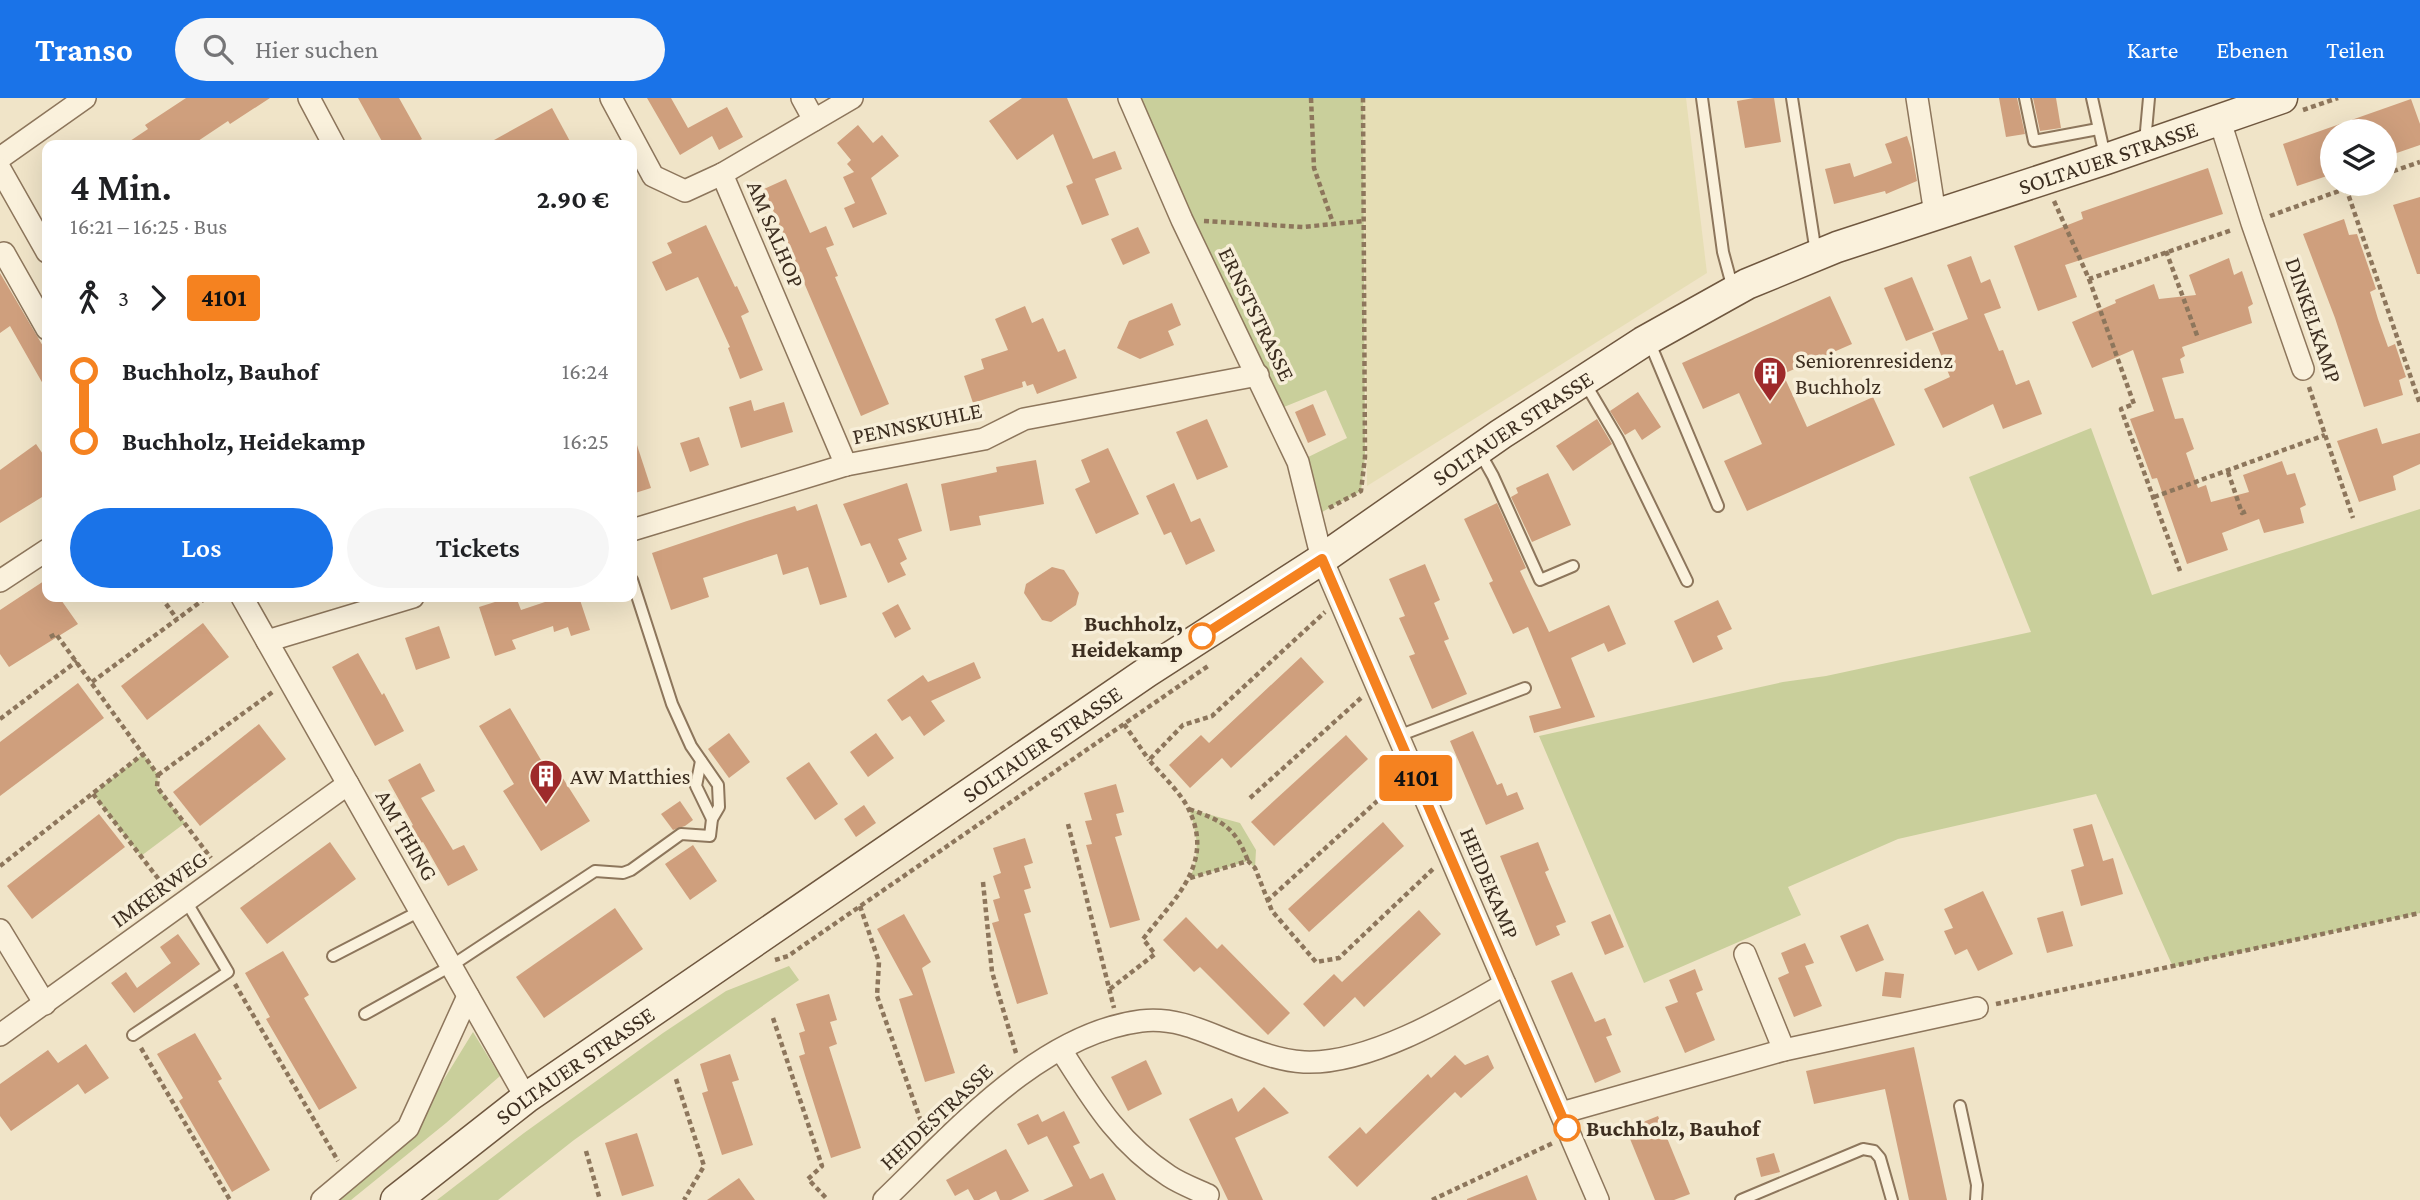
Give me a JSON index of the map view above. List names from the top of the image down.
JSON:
{
  "streets": {
    "main road": ["SOLTAUER STRASSE"],
    "street": [
      "AM SALHOP",
      "ERNSTSTRASSE",
      "DINKELKAMP",
      "PENNSKUHLE",
      "AM THING",
      "HEIDEKAMP",
      "IMKERWEG",
      "HEIDESTRASSE"
    ]
  },
  "crossings": [
    ["SOLTAUER STRASSE", "ERNSTSTRASSE"],
    ["SOLTAUER STRASSE", "DINKELKAMP"],
    ["SOLTAUER STRASSE", "AM THING"],
    ["SOLTAUER STRASSE", "HEIDEKAMP"],
    ["AM SALHOP", "PENNSKUHLE"],
    ["ERNSTSTRASSE", "PENNSKUHLE"],
    ["ERNSTSTRASSE", "HEIDEKAMP"],
    ["AM THING", "IMKERWEG"],
    ["HEIDEKAMP", "HEIDESTRASSE"]
  ],
  "places": {
    "building": ["Seniorenresidenz Buchholz", "AW Matthies"],
    "other": ["Buchholz, Heidekamp", "Buchholz, Bauhof"]
  },
  "lines": ["bus line 4101"],
  "page": {
    "header": "Transo",
    "search": "Hier suchen",
    "nav": ["Karte", "Ebenen", "Teilen"],
    "on_map": "4101",
    "heading": ["4 Min.", "16:21 – 16:25 · Bus", "2.90 €"],
    "legs": ["3", "4101"],
    "list": [
      {
        "name": "Buchholz, Bauhof",
        "value": "16:24"
      },
      {
        "name": "Buchholz, Heidekamp",
        "value": "16:25"
      }
    ],
    "buttons": ["Los", "Tickets"]
  }
}
